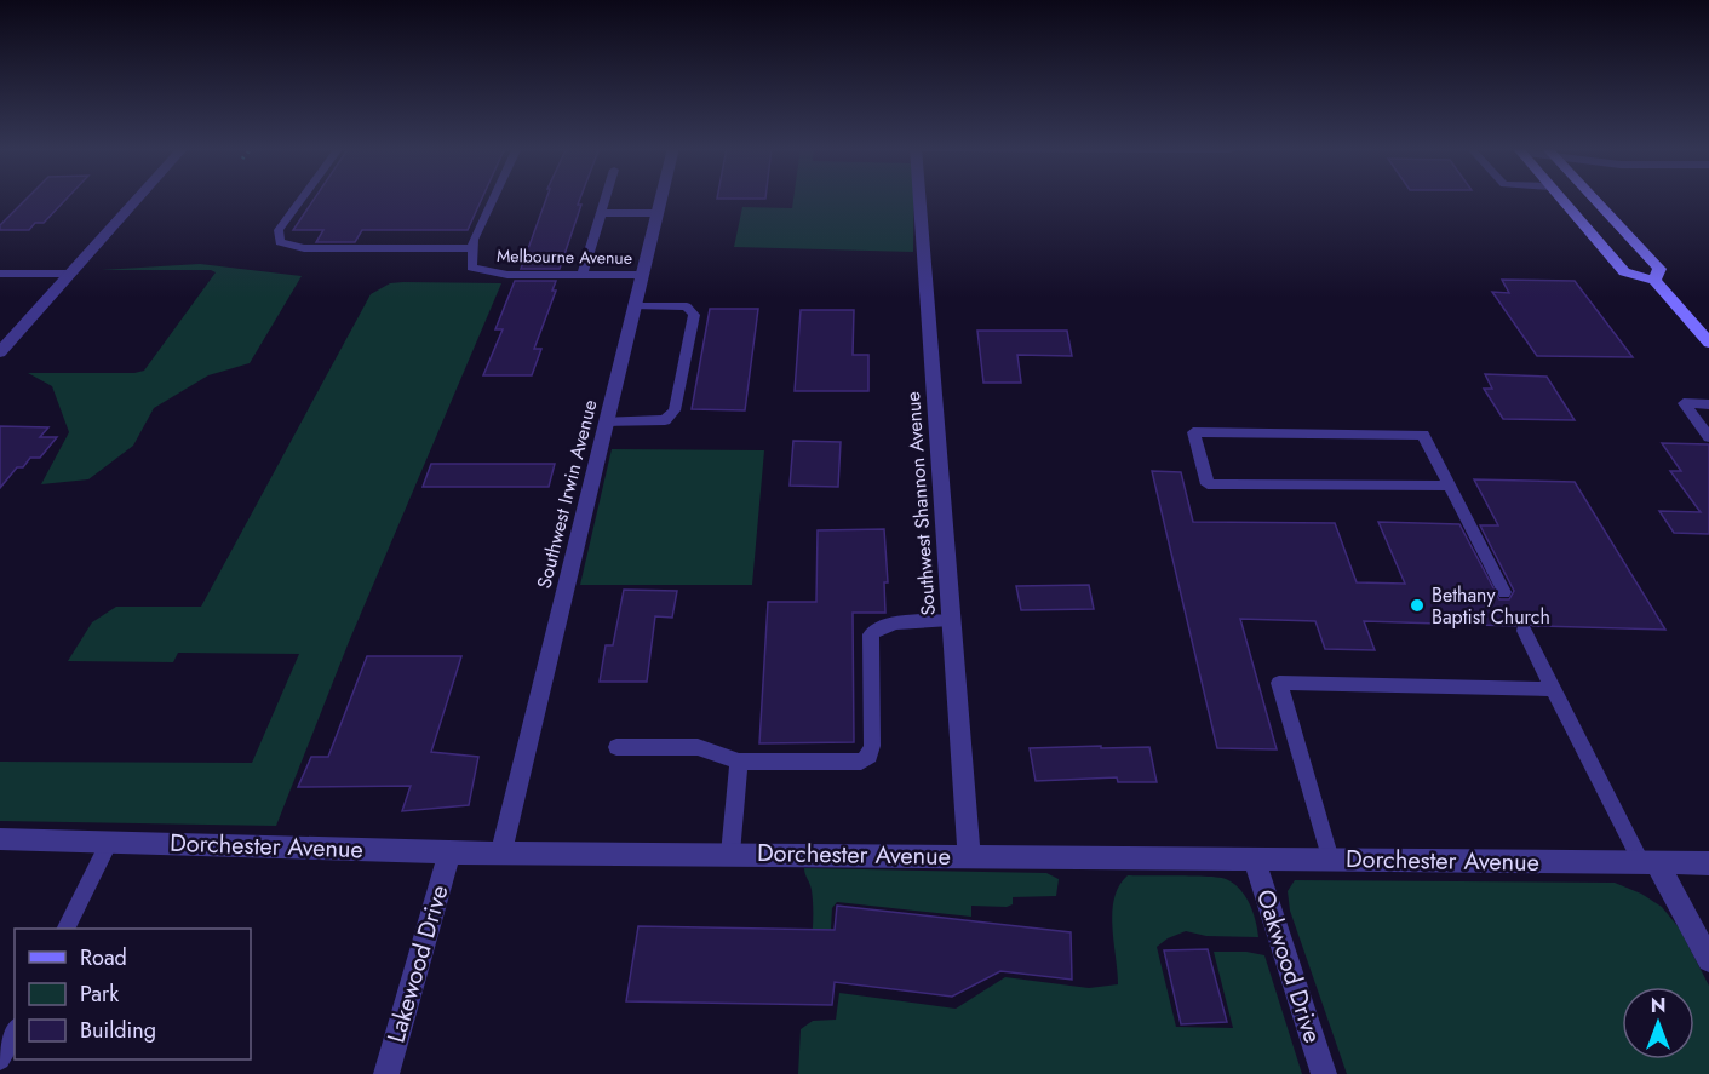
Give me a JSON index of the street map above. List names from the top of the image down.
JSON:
{
  "streets": {
    "street": [
      "Southwest Irwin Avenue",
      "Southwest Shannon Avenue",
      "Dorchester Avenue",
      "Lakewood Drive",
      "Oakwood Drive"
    ],
    "lane": ["Melbourne Avenue"]
  },
  "crossings": [
    ["Melbourne Avenue", "Southwest Irwin Avenue"],
    ["Southwest Irwin Avenue", "Dorchester Avenue"],
    ["Southwest Shannon Avenue", "Dorchester Avenue"],
    ["Dorchester Avenue", "Lakewood Drive"],
    ["Dorchester Avenue", "Oakwood Drive"]
  ],
  "places": ["Bethany Baptist Church"],
  "legend": ["Road", "Park", "Building"],
  "north": "top"
}
